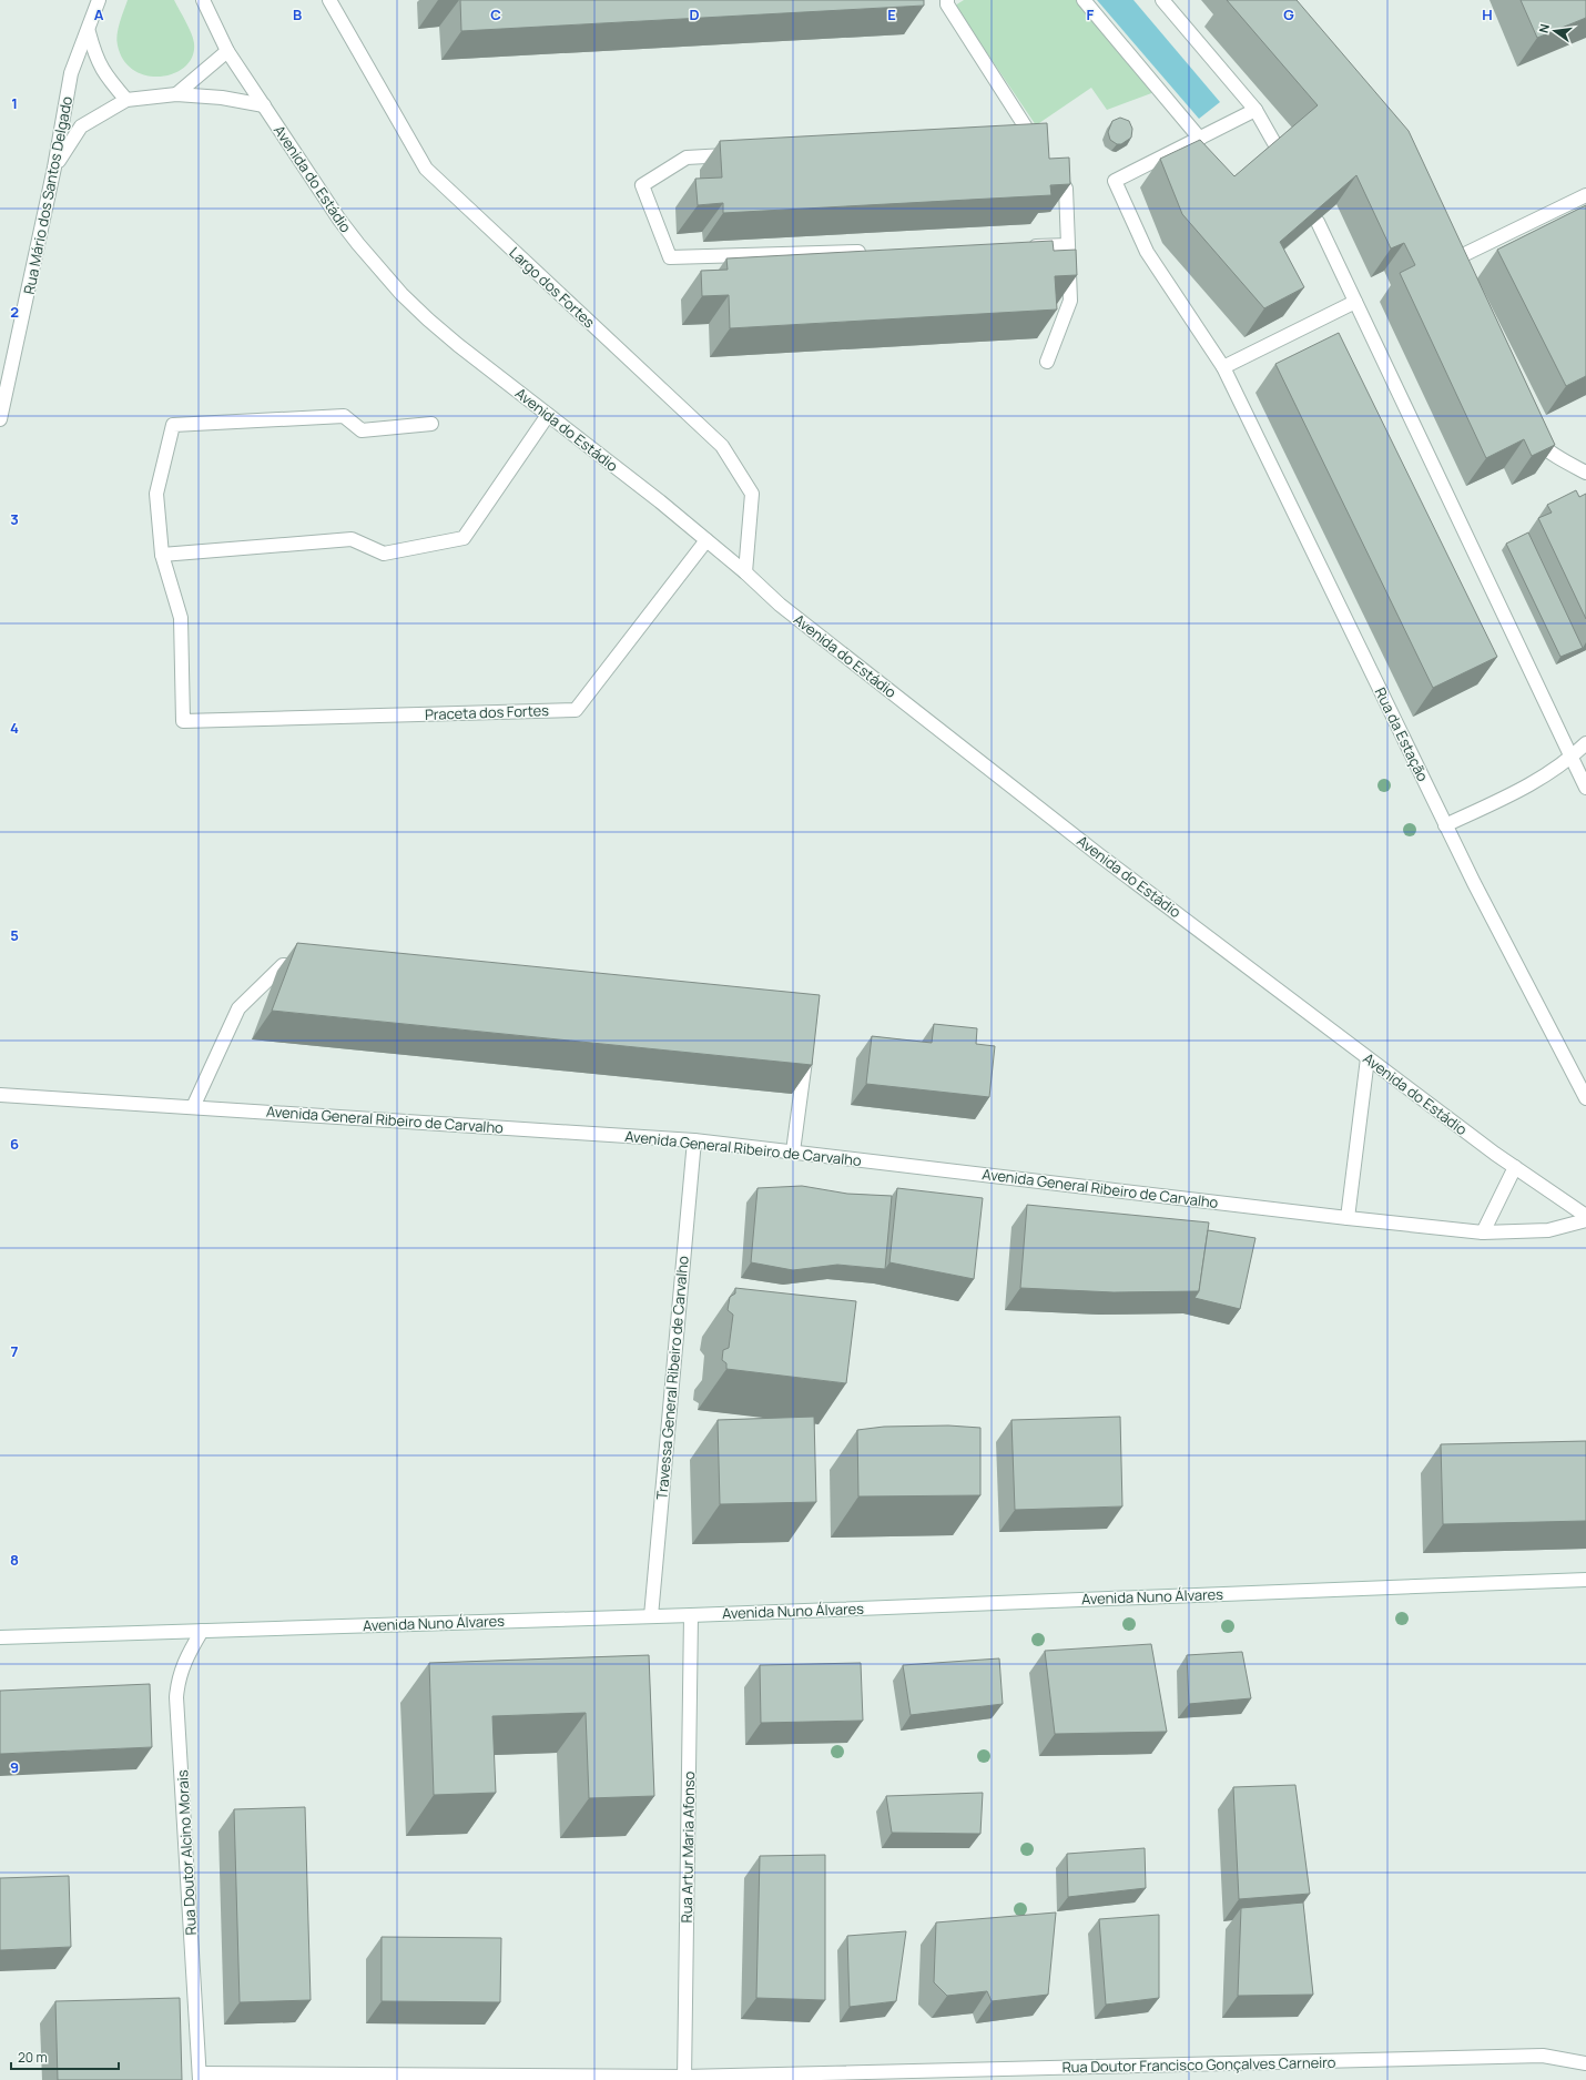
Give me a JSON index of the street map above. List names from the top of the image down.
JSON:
{
  "streets": {
    "street": [
      "Avenida do Estádio",
      "Rua Mário dos Santos Delgado",
      "Largo dos Fortes",
      "Praceta dos Fortes",
      "Rua da Estação",
      "Avenida General Ribeiro de Carvalho",
      "Travessa General Ribeiro de Carvalho",
      "Avenida Nuno Álvares",
      "Rua Artur Maria Afonso",
      "Rua Doutor Alcino Morais",
      "Rua Doutor Francisco Gonçalves Carneiro"
    ]
  },
  "crossings": [
    ["Avenida do Estádio", "Largo dos Fortes"],
    ["Avenida do Estádio", "Praceta dos Fortes"],
    ["Avenida General Ribeiro de Carvalho", "Travessa General Ribeiro de Carvalho"],
    ["Travessa General Ribeiro de Carvalho", "Avenida Nuno Álvares"],
    ["Avenida Nuno Álvares", "Rua Artur Maria Afonso"],
    ["Avenida Nuno Álvares", "Rua Doutor Alcino Morais"],
    ["Rua Artur Maria Afonso", "Rua Doutor Francisco Gonçalves Carneiro"],
    ["Rua Doutor Alcino Morais", "Rua Doutor Francisco Gonçalves Carneiro"]
  ],
  "scale_bar": "20 m",
  "north": "left",
  "grid": {
    "columns": [
      "A",
      "B",
      "C",
      "D",
      "E",
      "F",
      "G",
      "H"
    ],
    "rows": [
      "1",
      "2",
      "3",
      "4",
      "5",
      "6",
      "7",
      "8",
      "9"
    ]
  }
}
